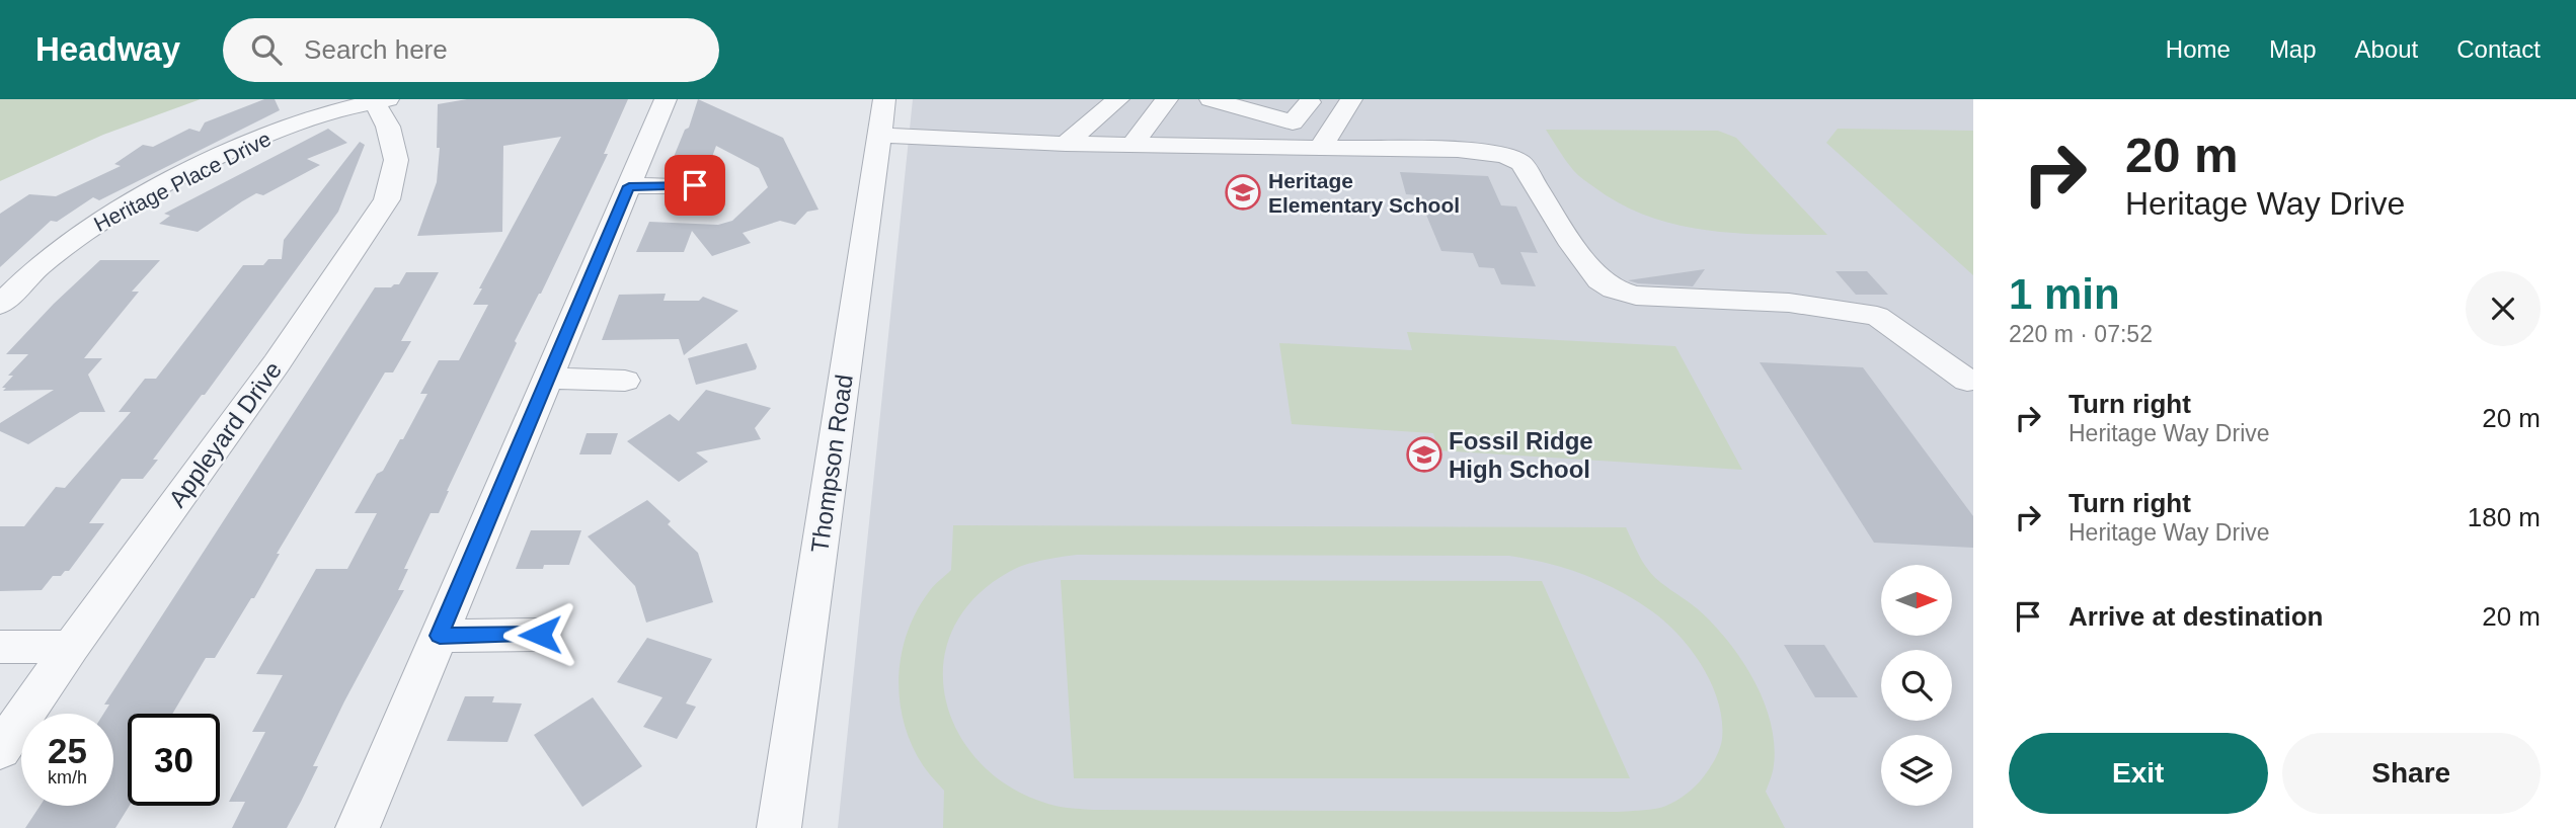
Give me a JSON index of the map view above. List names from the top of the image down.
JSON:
{
  "streets": {
    "street": ["Heritage Place Drive", "Appleyard Drive", "Thompson Road"]
  },
  "crossings": [
    ["Heritage Place Drive", "Appleyard Drive"]
  ],
  "places": {
    "school or university": ["Heritage Elementary School", "Fossil Ridge High School"]
  },
  "north": "right",
  "page": {
    "header": "Headway",
    "search": "Search here",
    "nav": [
      "Home",
      "Map",
      "About",
      "Contact"
    ],
    "turn": ["20 m", "Heritage Way Drive"],
    "heading": ["1 min", "220 m · 07:52"],
    "list": [
      {
        "name": "Turn right",
        "note": "Heritage Way Drive",
        "value": "20 m"
      },
      {
        "name": "Turn right",
        "note": "Heritage Way Drive",
        "value": "180 m"
      },
      {
        "name": "Arrive at destination",
        "value": "20 m"
      }
    ],
    "speed": "25 km/h",
    "limit": "30",
    "buttons": ["Exit", "Share"]
  }
}
